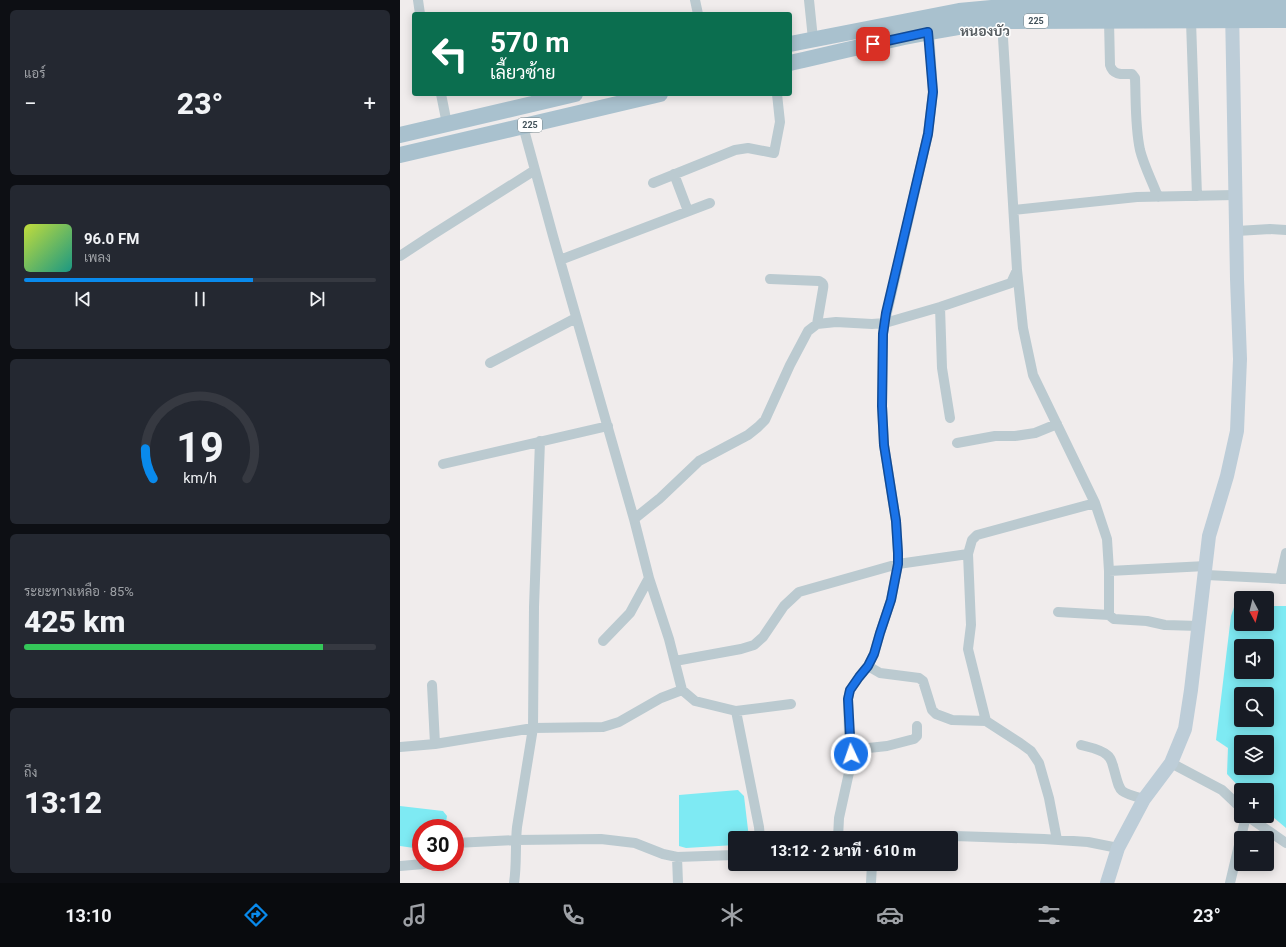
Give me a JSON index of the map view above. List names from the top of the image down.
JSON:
{
  "streets": {
    "main road": ["225"]
  },
  "districts": ["หนองบัว"],
  "north": "bottom",
  "page": {
    "tile": [
      "แอร์",
      ["ระยะทางเหลือ · 85%", "425 km"],
      ["ถึง", "13:12"]
    ],
    "turn": ["570 m", "เลี้ยวซ้าย"],
    "heat": ["−", "23°", "+"],
    "song": ["96.0 FM", "เพลง"],
    "map_buttons": ["+", "−"],
    "limit": "30",
    "trip": "13:12 · 2 นาที · 610 m",
    "tabs": ["13:10", "23°"],
    "gauge": ["19", "km/h"]
  }
}
